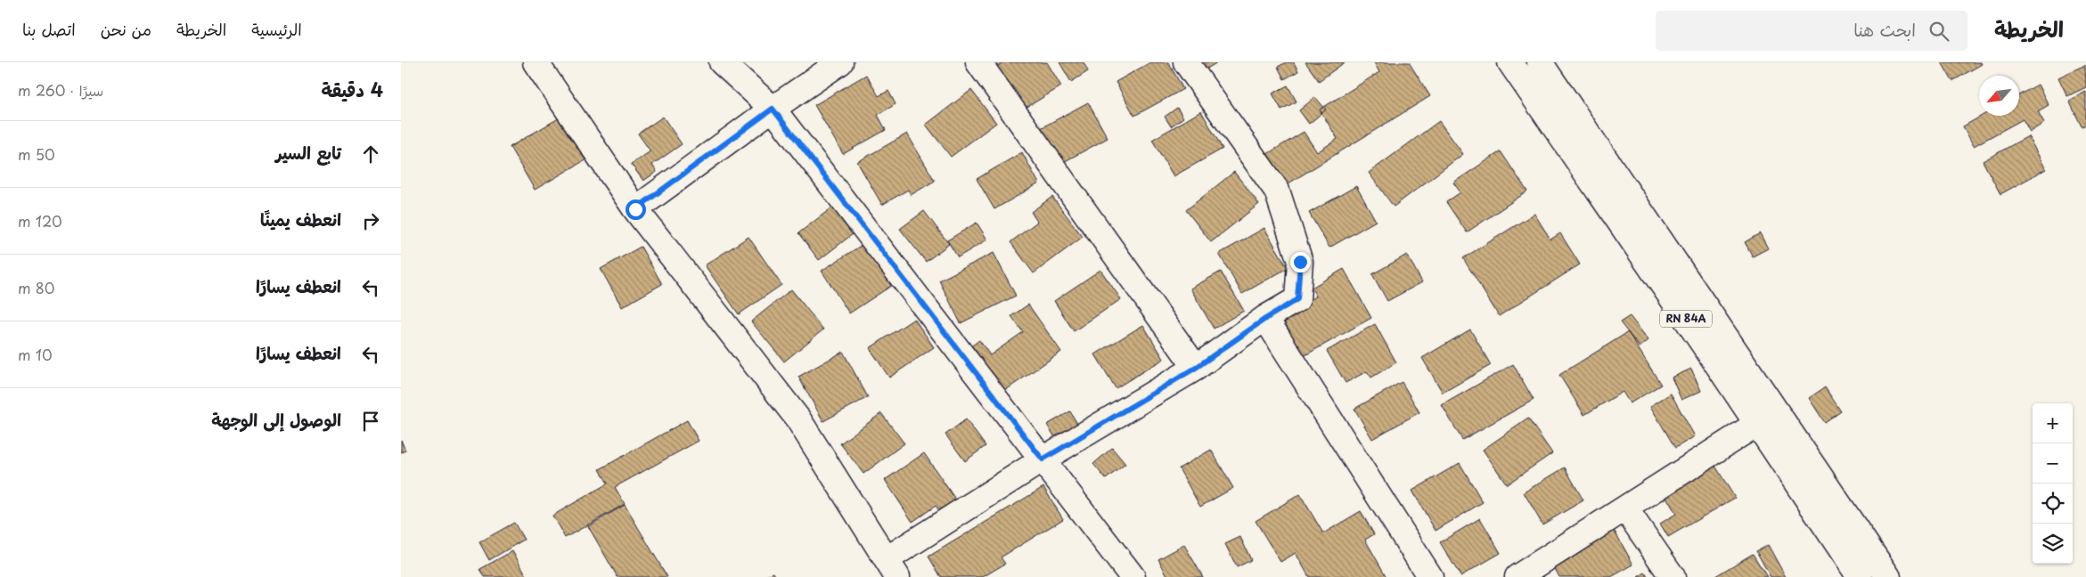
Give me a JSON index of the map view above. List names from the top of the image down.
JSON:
{
  "streets": {
    "street": ["RN 84A"]
  },
  "north": "bottom left",
  "page": {
    "header": "الخريطة",
    "search": "ابحث هنا",
    "nav": [
      "الرئيسية",
      "الخريطة",
      "من نحن",
      "اتصل بنا"
    ],
    "heading": ["4 دقيقة", "سيرًا · 260 m"],
    "list": [
      ["تابع السير", "50 m"],
      ["انعطف يمينًا", "120 m"],
      ["انعطف يسارًا", "80 m"],
      ["انعطف يسارًا", "10 m"],
      "الوصول إلى الوجهة"
    ],
    "map_buttons": ["+", "−"]
  }
}
